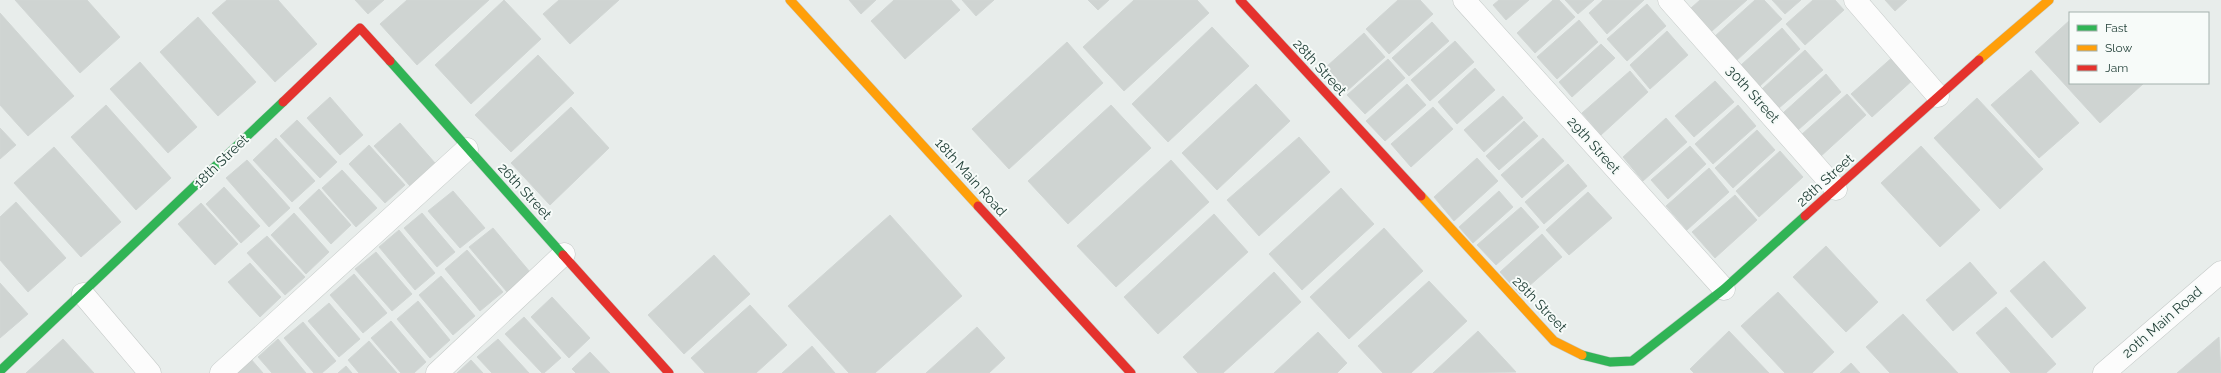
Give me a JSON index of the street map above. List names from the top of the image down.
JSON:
{
  "streets": {
    "street": [
      "28th Street",
      "30th Street",
      "29th Street",
      "18th Street",
      "18th Main Road",
      "26th Street",
      "20th Main Road"
    ]
  },
  "crossings": [
    ["28th Street", "30th Street"],
    ["28th Street", "29th Street"],
    ["18th Street", "26th Street"]
  ],
  "legend": ["Fast", "Slow", "Jam"]
}
